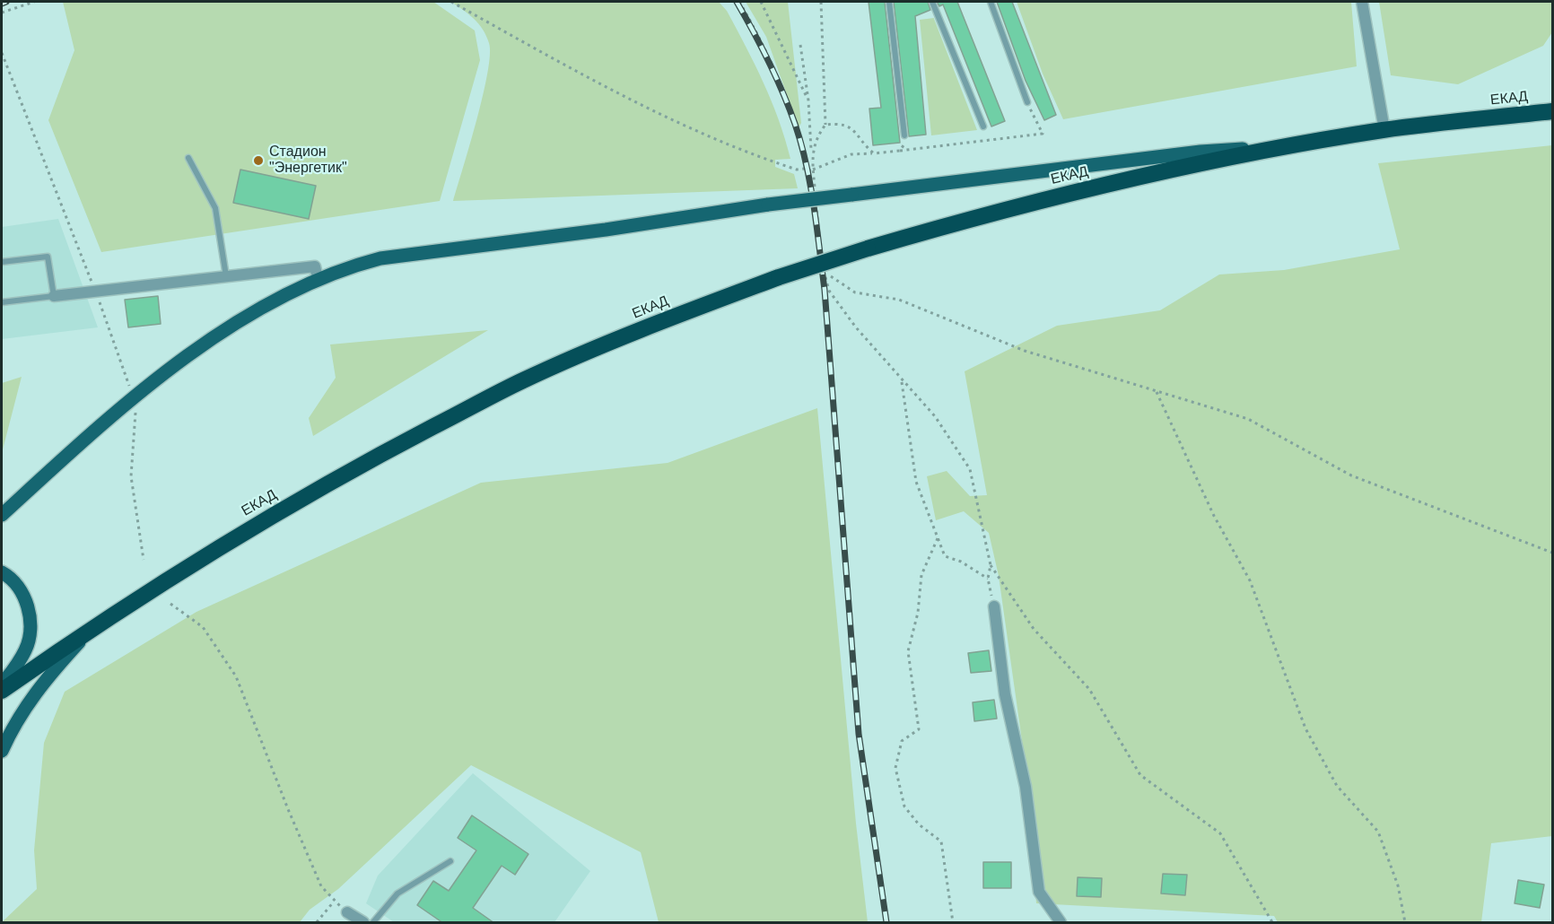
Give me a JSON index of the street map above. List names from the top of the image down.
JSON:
{
  "streets": {
    "highway": ["ЕКАД"]
  },
  "places": ["Стадион \"Энергетик\""]
}
